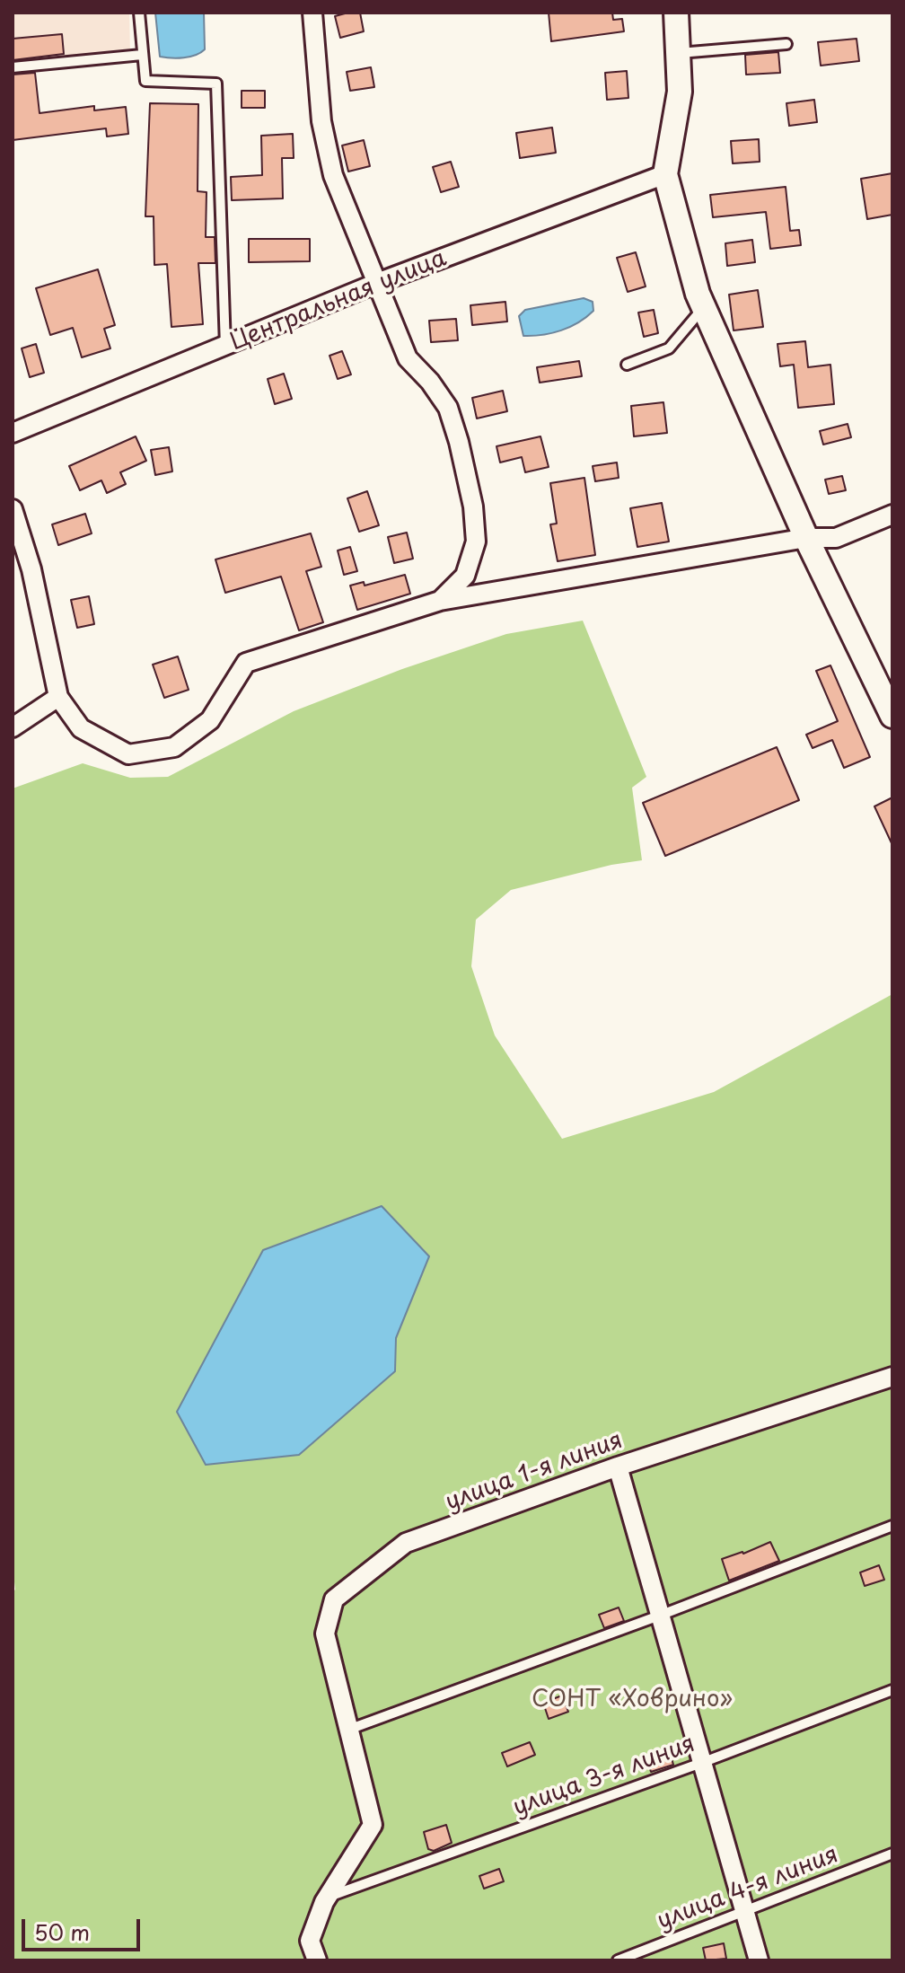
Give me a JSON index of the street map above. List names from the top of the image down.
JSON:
{
  "streets": {
    "street": ["Центральная улица", "улица 1-я линия"],
    "lane": ["улица 3-я линия", "улица 4-я линия"]
  },
  "crossings": [
    ["улица 1-я линия", "улица 3-я линия"]
  ],
  "parks": ["СОНТ «Ховрино»"],
  "scale_bar": "50 m"
}
